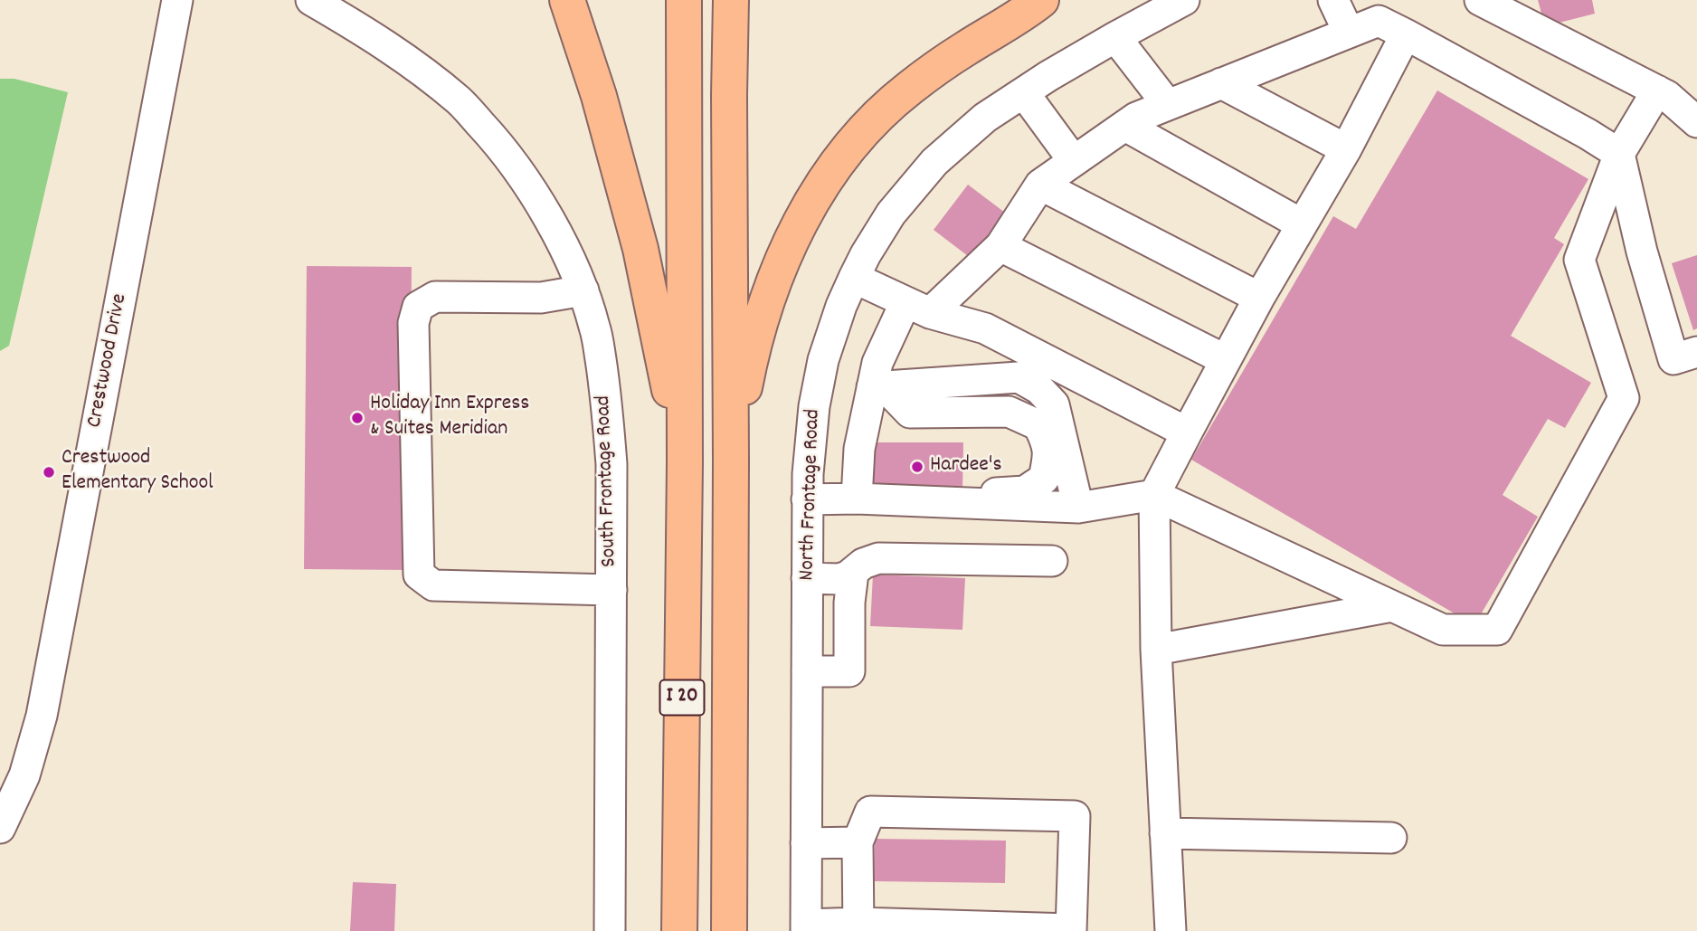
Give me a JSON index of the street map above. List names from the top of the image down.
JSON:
{
  "streets": {
    "highway": ["I 20"],
    "street": ["Crestwood Drive", "South Frontage Road", "North Frontage Road"]
  },
  "places": ["Holiday Inn Express & Suites Meridian", "Hardee's", "Crestwood Elementary School"]
}
